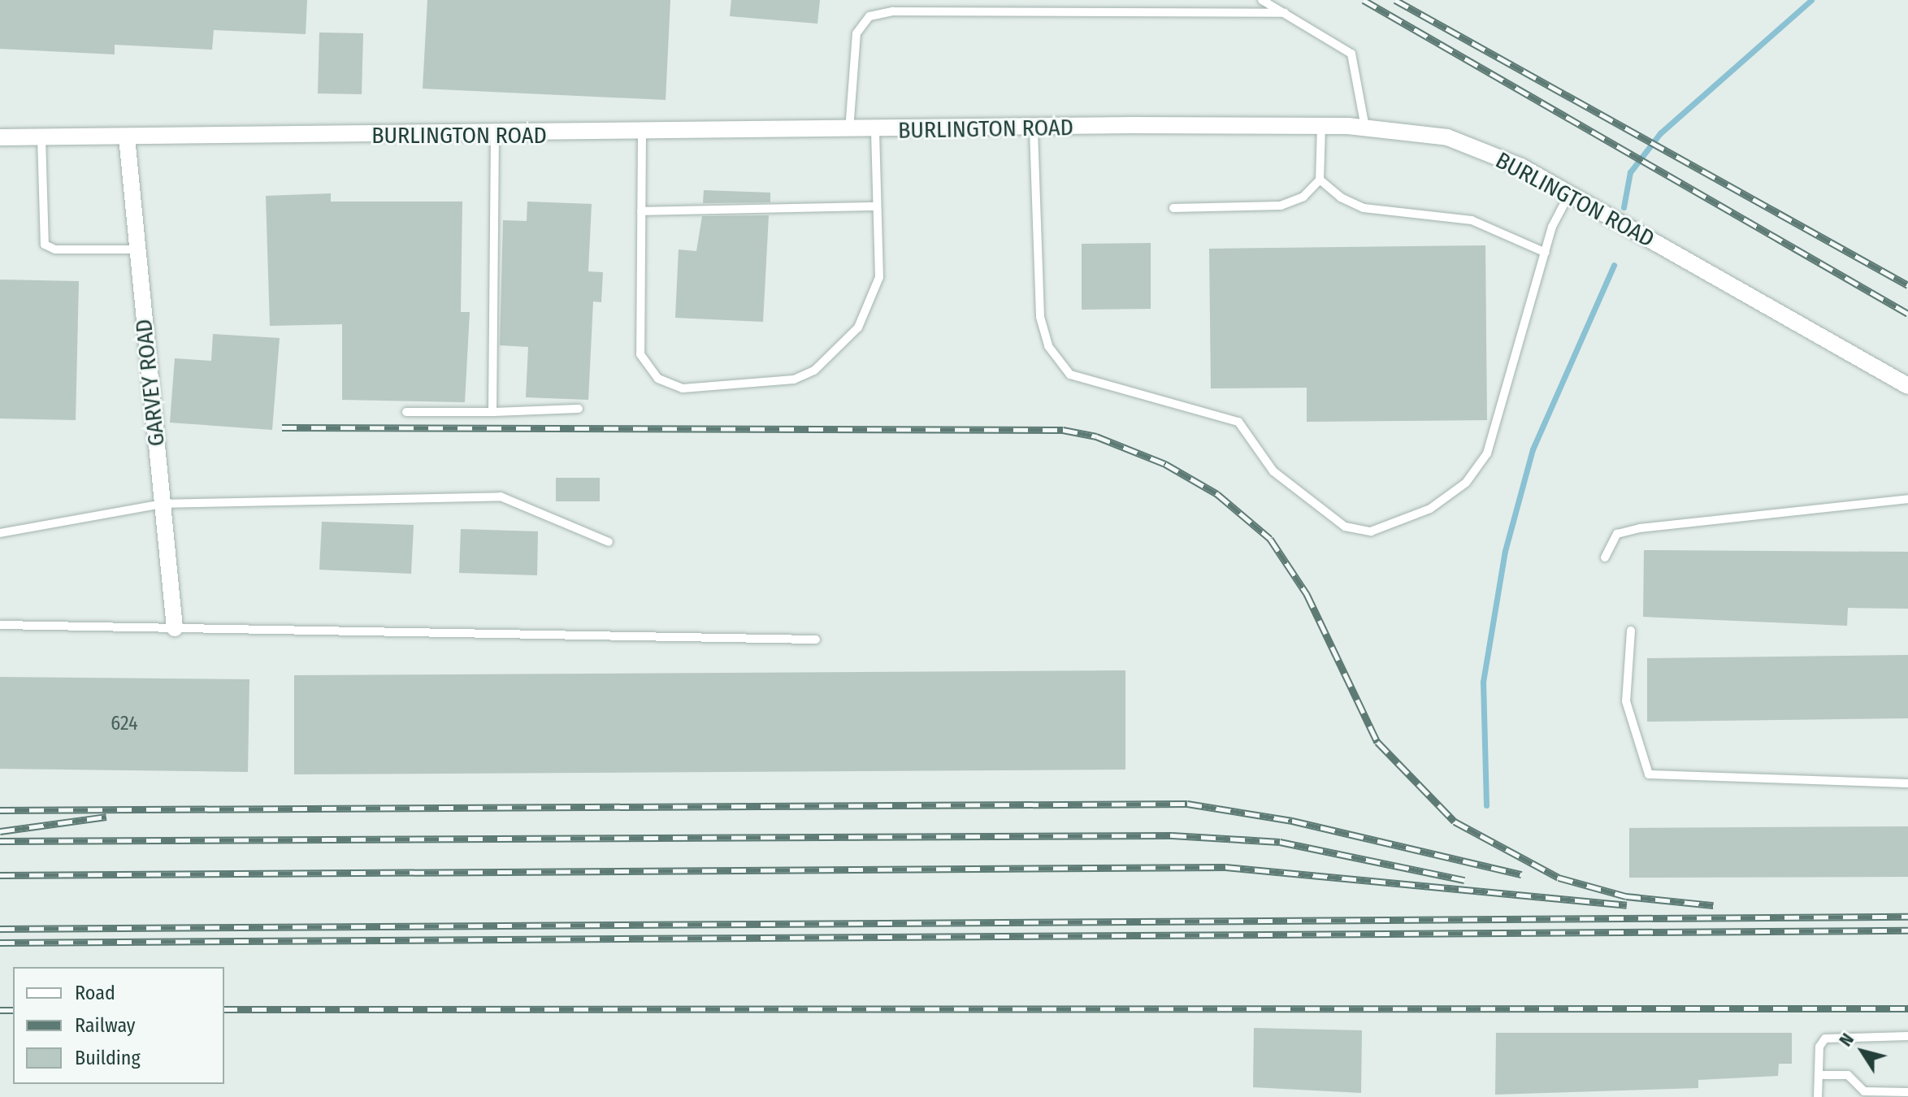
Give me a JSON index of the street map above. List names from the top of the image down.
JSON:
{
  "streets": {
    "street": ["BURLINGTON ROAD", "GARVEY ROAD"]
  },
  "crossings": [
    ["BURLINGTON ROAD", "GARVEY ROAD"]
  ],
  "house_numbers": ["624"],
  "legend": ["Road", "Railway", "Building"],
  "north": "top left"
}
